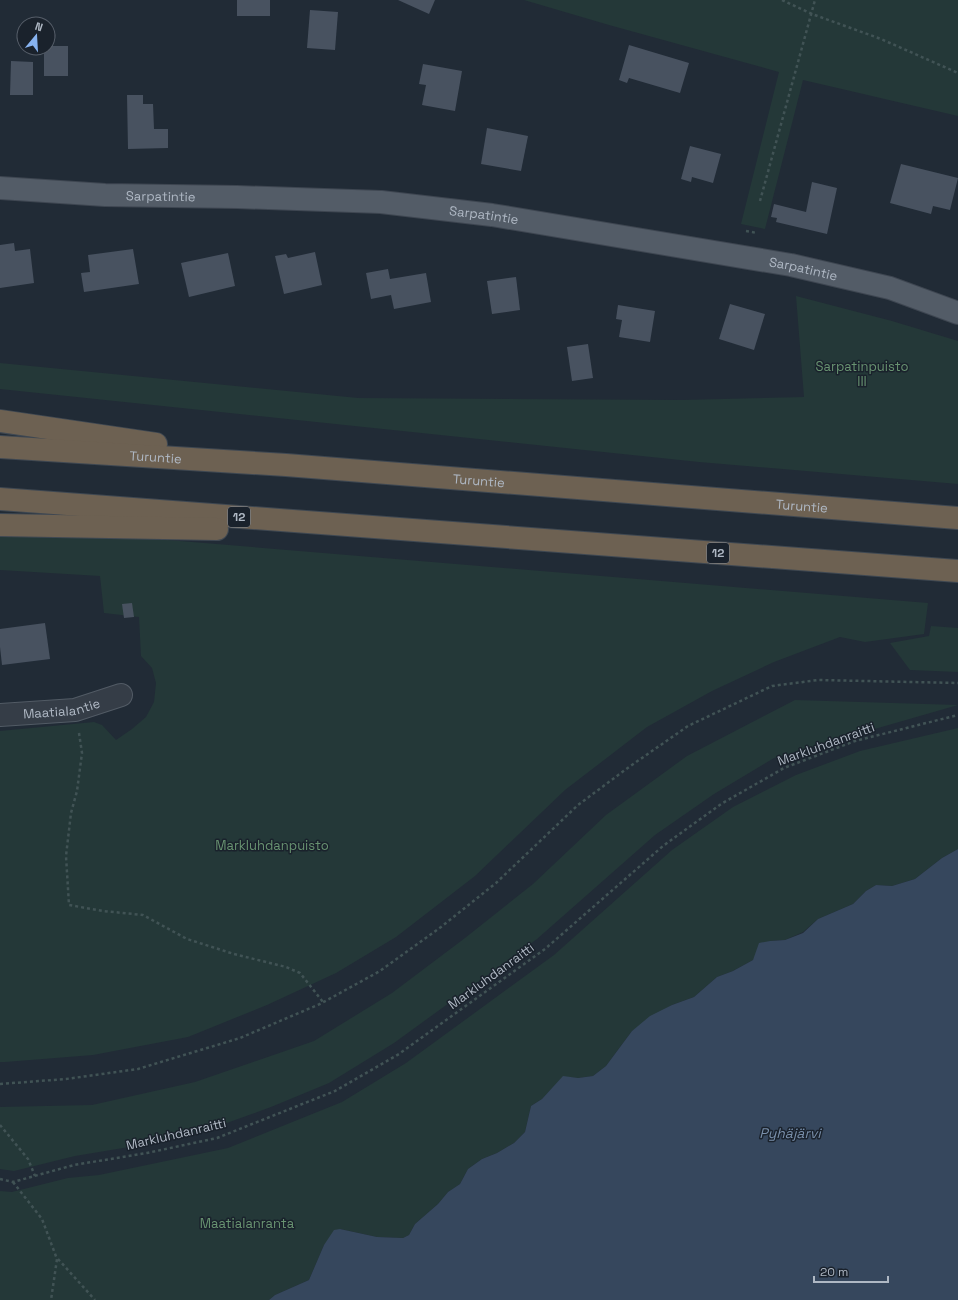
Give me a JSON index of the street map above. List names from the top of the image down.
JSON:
{
  "streets": {
    "highway": ["Turuntie", "12"],
    "main road": ["Sarpatintie"],
    "street": ["Maatialantie"],
    "path": ["Markluhdanraitti"]
  },
  "water": ["Pyhäjärvi"],
  "parks": ["Sarpatinpuisto III", "Markluhdanpuisto", "Maatialanranta"],
  "scale_bar": "20 m",
  "north": "top"
}
